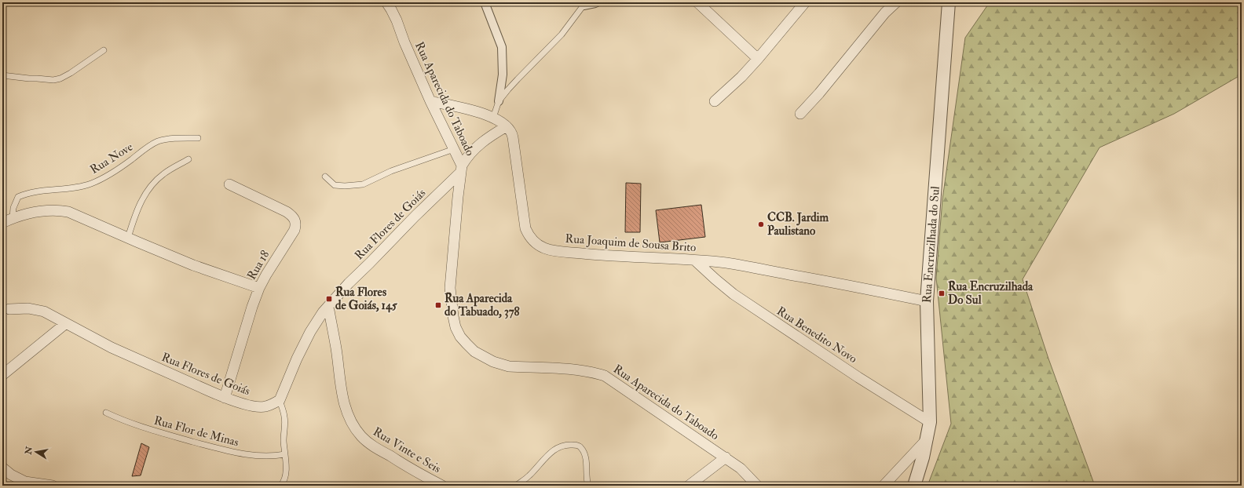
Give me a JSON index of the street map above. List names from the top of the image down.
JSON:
{
  "streets": {
    "street": [
      "Rua Aparecida do Taboado",
      "Rua Flores de Goiás",
      "Rua Joaquim de Sousa Brito",
      "Rua Encruzilhada do Sul",
      "Rua 18",
      "Rua Benedito Novo",
      "Rua Vinte e Seis"
    ],
    "lane": ["Rua Nove", "Rua Flor de Minas"]
  },
  "crossings": [
    ["Rua Aparecida do Taboado", "Rua Flores de Goiás"],
    ["Rua Flores de Goiás", "Rua Joaquim de Sousa Brito"],
    ["Rua Flores de Goiás", "Rua 18"],
    ["Rua Flores de Goiás", "Rua Vinte e Seis"],
    ["Rua Joaquim de Sousa Brito", "Rua Encruzilhada do Sul"],
    ["Rua Joaquim de Sousa Brito", "Rua Benedito Novo"],
    ["Rua Encruzilhada do Sul", "Rua Benedito Novo"]
  ],
  "places": {
    "other": ["CCB. Jardim Paulistano"],
    "transit": ["Rua Encruzilhada Do Sul", "Rua Flores de Goiás, 145", "Rua Aparecida do Tabuado, 378"]
  },
  "north": "left"
}
